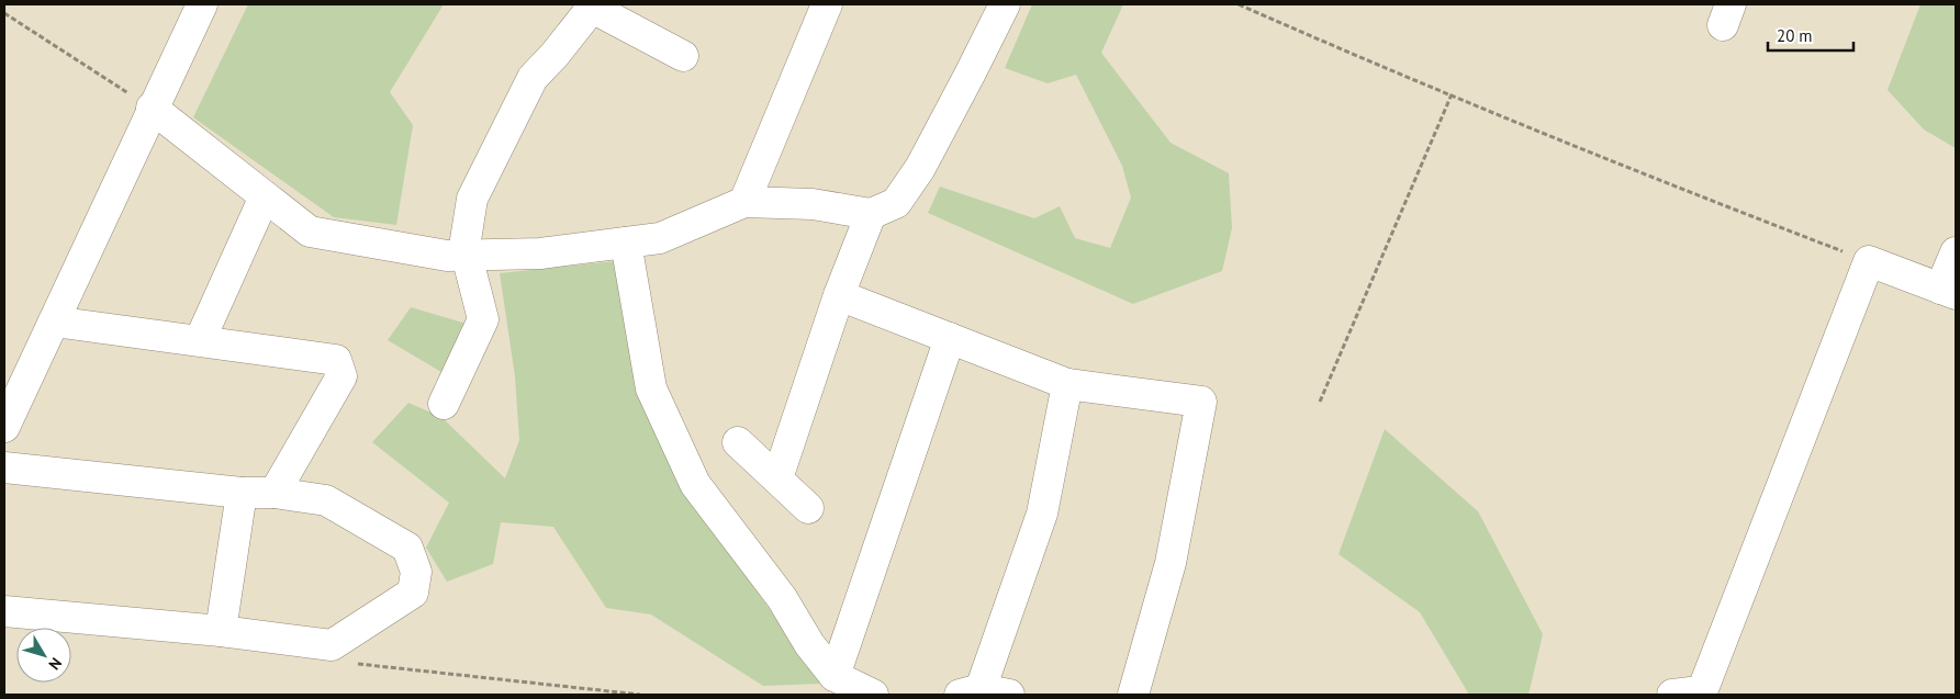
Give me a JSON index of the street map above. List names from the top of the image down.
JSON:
{
  "scale_bar": "20 m",
  "north": "bottom right"
}
